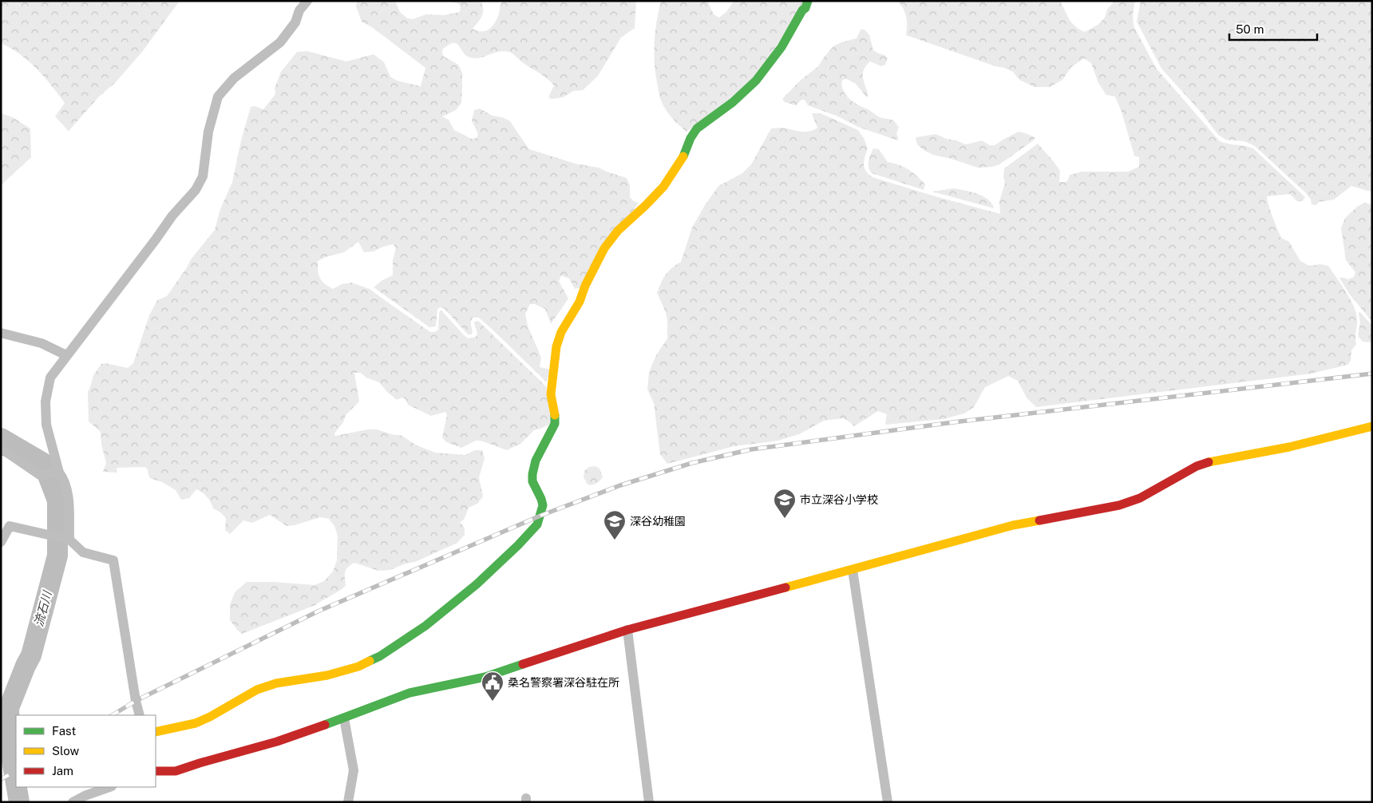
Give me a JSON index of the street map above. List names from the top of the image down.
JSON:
{
  "water": ["流石川"],
  "places": {
    "school or university": ["市立深谷小学校", "深谷幼稚園"],
    "public building": ["桑名警察署深谷駐在所"]
  },
  "legend": ["Fast", "Slow", "Jam"],
  "scale_bar": "50 m"
}
